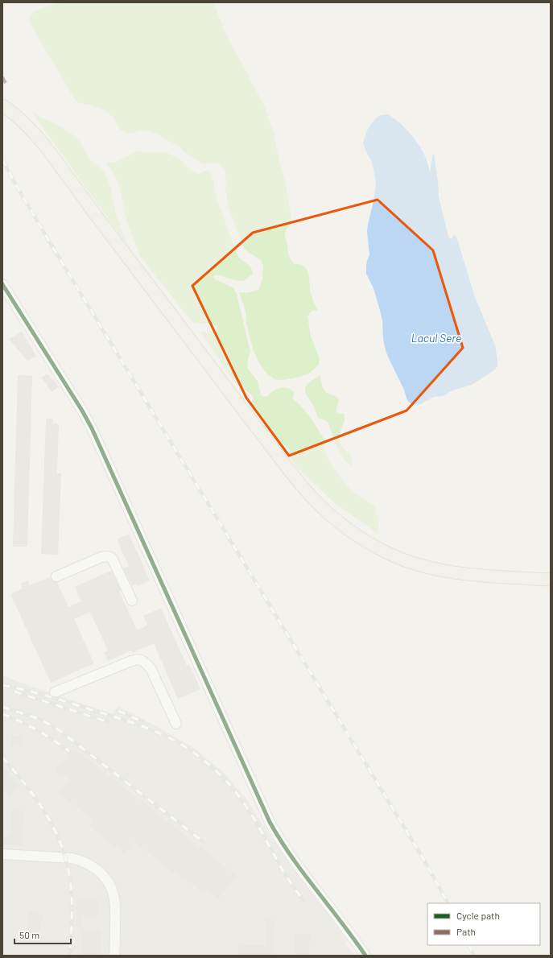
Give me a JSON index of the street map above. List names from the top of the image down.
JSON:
{
  "water": ["Lacul Sere"],
  "legend": ["Cycle path", "Path"],
  "scale_bar": "50 m"
}
